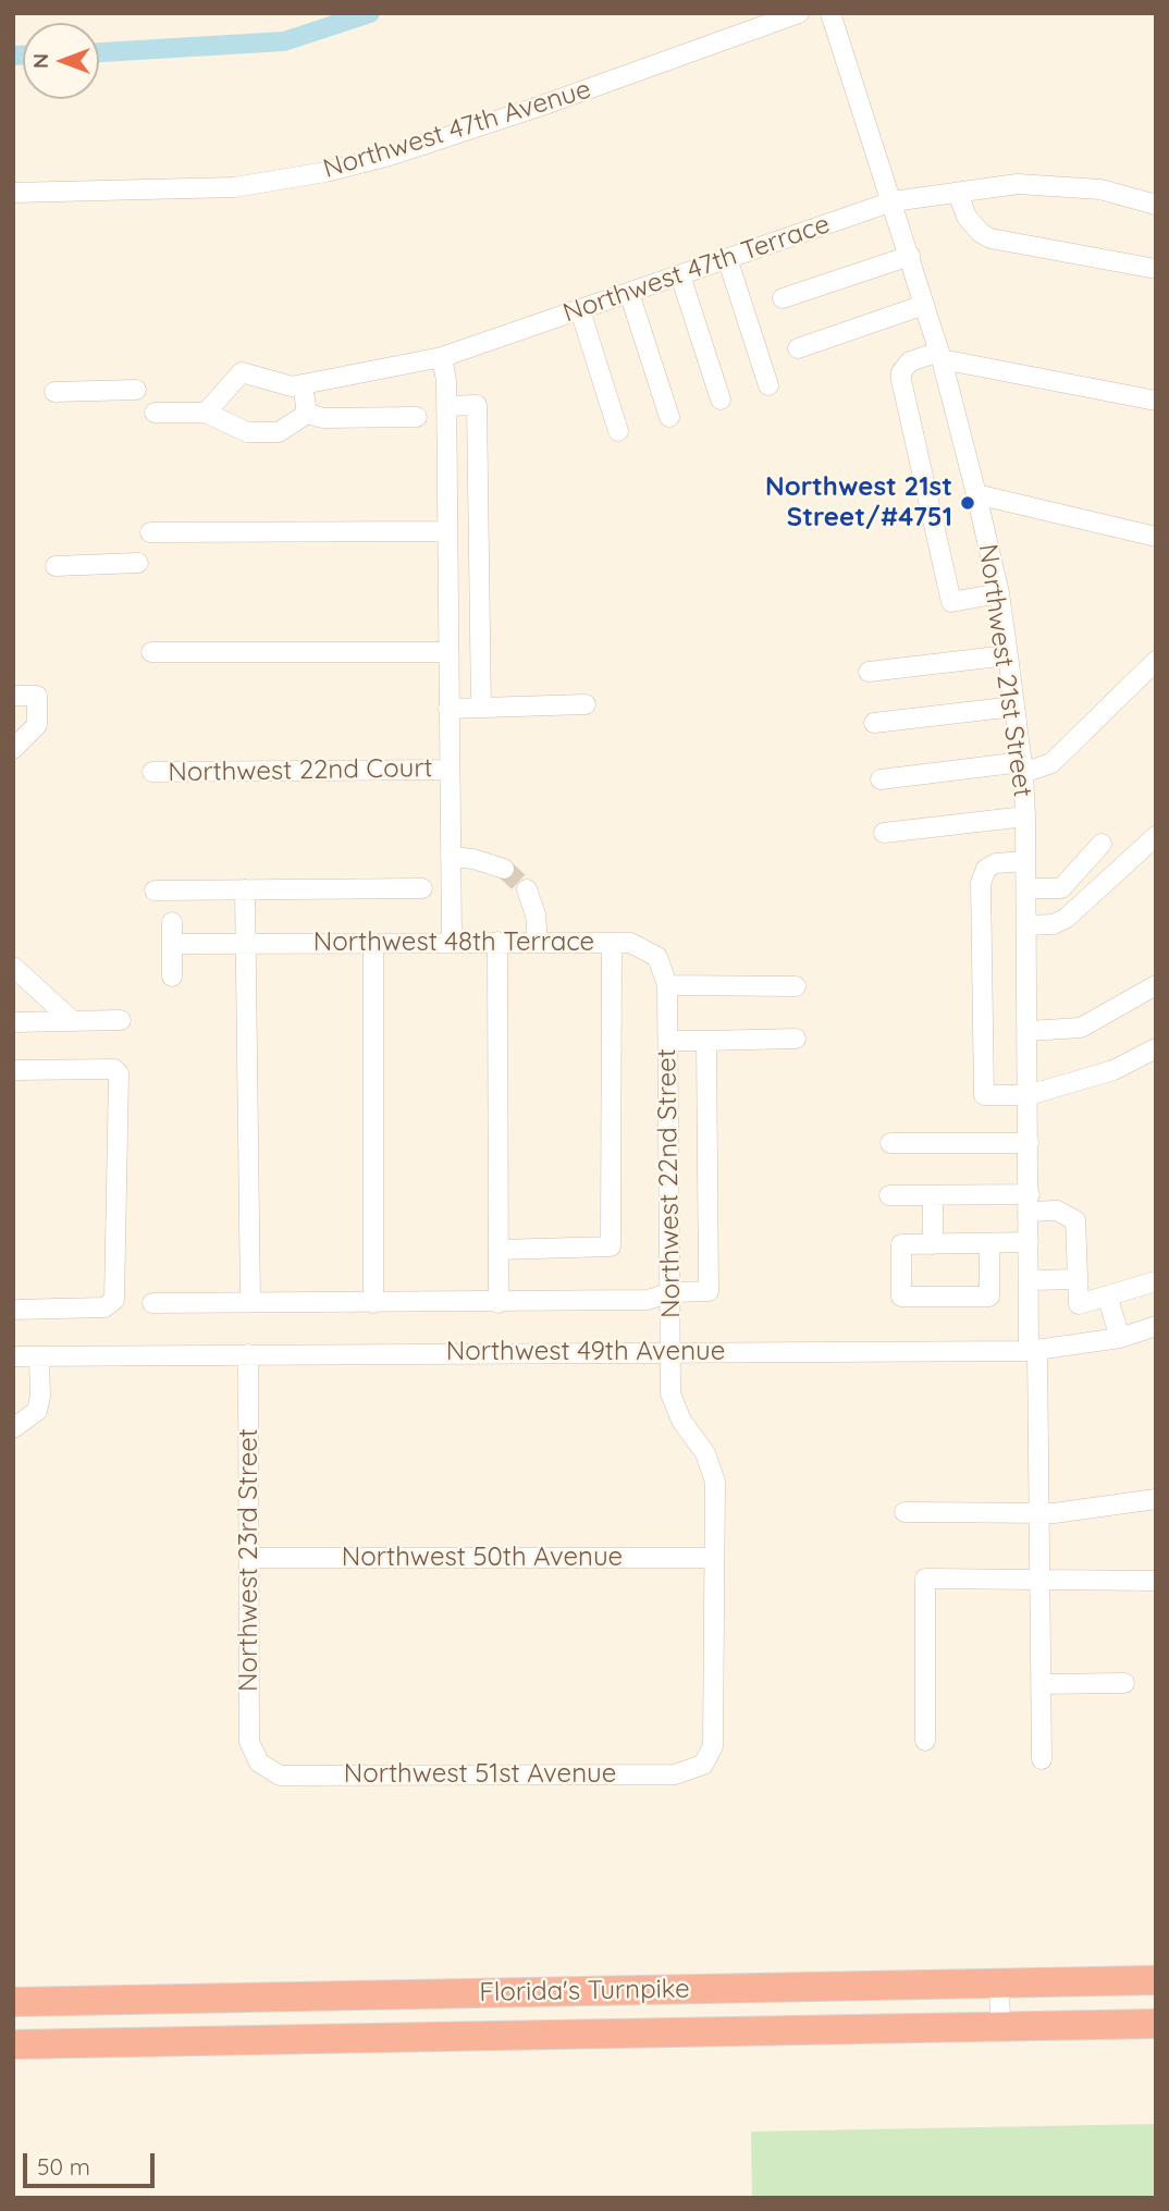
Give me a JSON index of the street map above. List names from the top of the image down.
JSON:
{
  "streets": {
    "highway": ["Florida's Turnpike"],
    "street": [
      "Northwest 47th Avenue",
      "Northwest 47th Terrace",
      "Northwest 21st Street",
      "Northwest 22nd Court",
      "Northwest 48th Terrace",
      "Northwest 22nd Street",
      "Northwest 49th Avenue",
      "Northwest 50th Avenue",
      "Northwest 23rd Street",
      "Northwest 51st Avenue"
    ]
  },
  "crossings": [
    ["Northwest 47th Terrace", "Northwest 21st Street"],
    ["Northwest 47th Terrace", "Northwest 22nd Court"],
    ["Northwest 21st Street", "Northwest 49th Avenue"],
    ["Northwest 22nd Court", "Northwest 48th Terrace"],
    ["Northwest 48th Terrace", "Northwest 22nd Street"],
    ["Northwest 22nd Street", "Northwest 49th Avenue"],
    ["Northwest 22nd Street", "Northwest 50th Avenue"],
    ["Northwest 22nd Street", "Northwest 51st Avenue"],
    ["Northwest 49th Avenue", "Northwest 23rd Street"],
    ["Northwest 50th Avenue", "Northwest 23rd Street"],
    ["Northwest 23rd Street", "Northwest 51st Avenue"]
  ],
  "places": ["Northwest 21st Street/#4751"],
  "scale_bar": "50 m",
  "north": "left"
}
